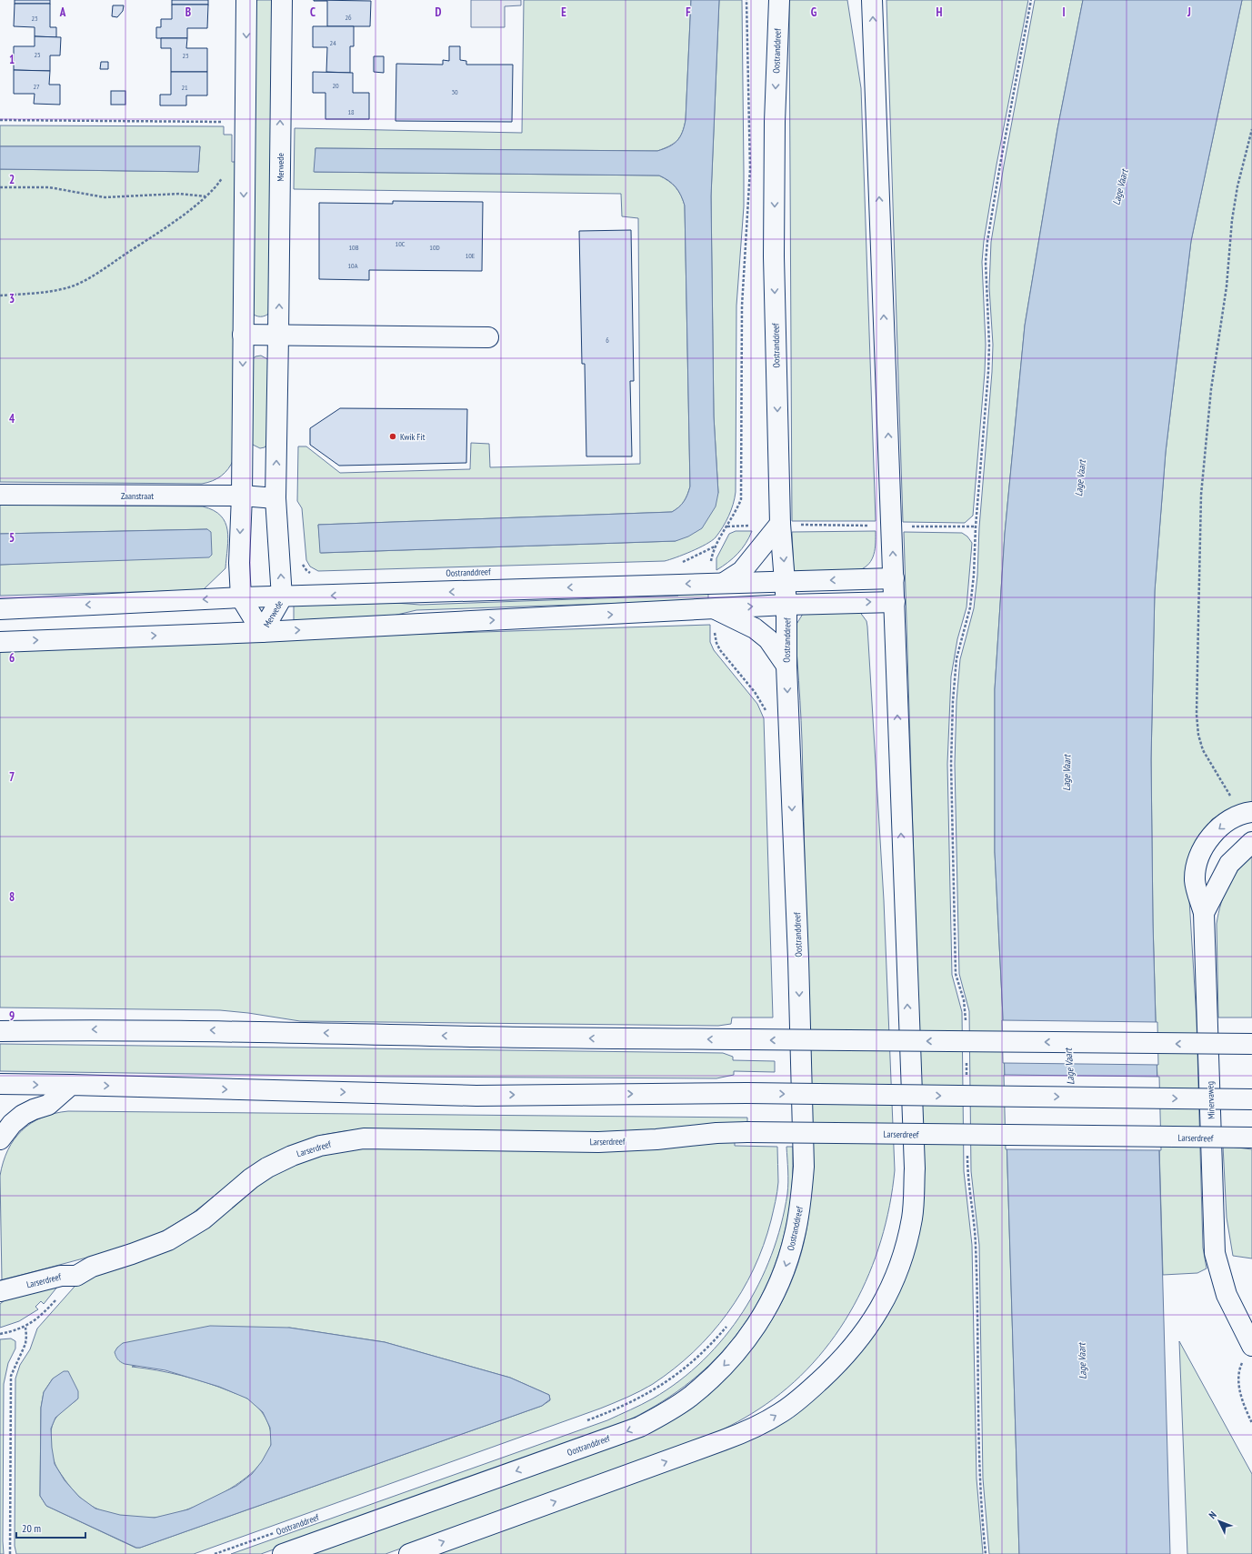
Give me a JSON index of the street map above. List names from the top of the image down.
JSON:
{
  "streets": {
    "main road": [
      "Oostranddreef",
      "Merwede",
      "Zaanstraat",
      "Minervaweg",
      "Larserdreef"
    ]
  },
  "crossings": [
    ["Merwede", "Zaanstraat"]
  ],
  "water": ["Lage Vaart"],
  "places": ["Kwik Fit"],
  "house_numbers": [
    "26",
    "23",
    "24",
    "25",
    "23",
    "20",
    "27",
    "21",
    "30",
    "18",
    "10C",
    "10B",
    "10D",
    "10E",
    "10A",
    "6"
  ],
  "scale_bar": "20 m",
  "north": "top left",
  "grid": {
    "columns": [
      "A",
      "B",
      "C",
      "D",
      "E",
      "F",
      "G",
      "H",
      "I",
      "J"
    ],
    "rows": [
      "1",
      "2",
      "3",
      "4",
      "5",
      "6",
      "7",
      "8",
      "9"
    ]
  }
}
